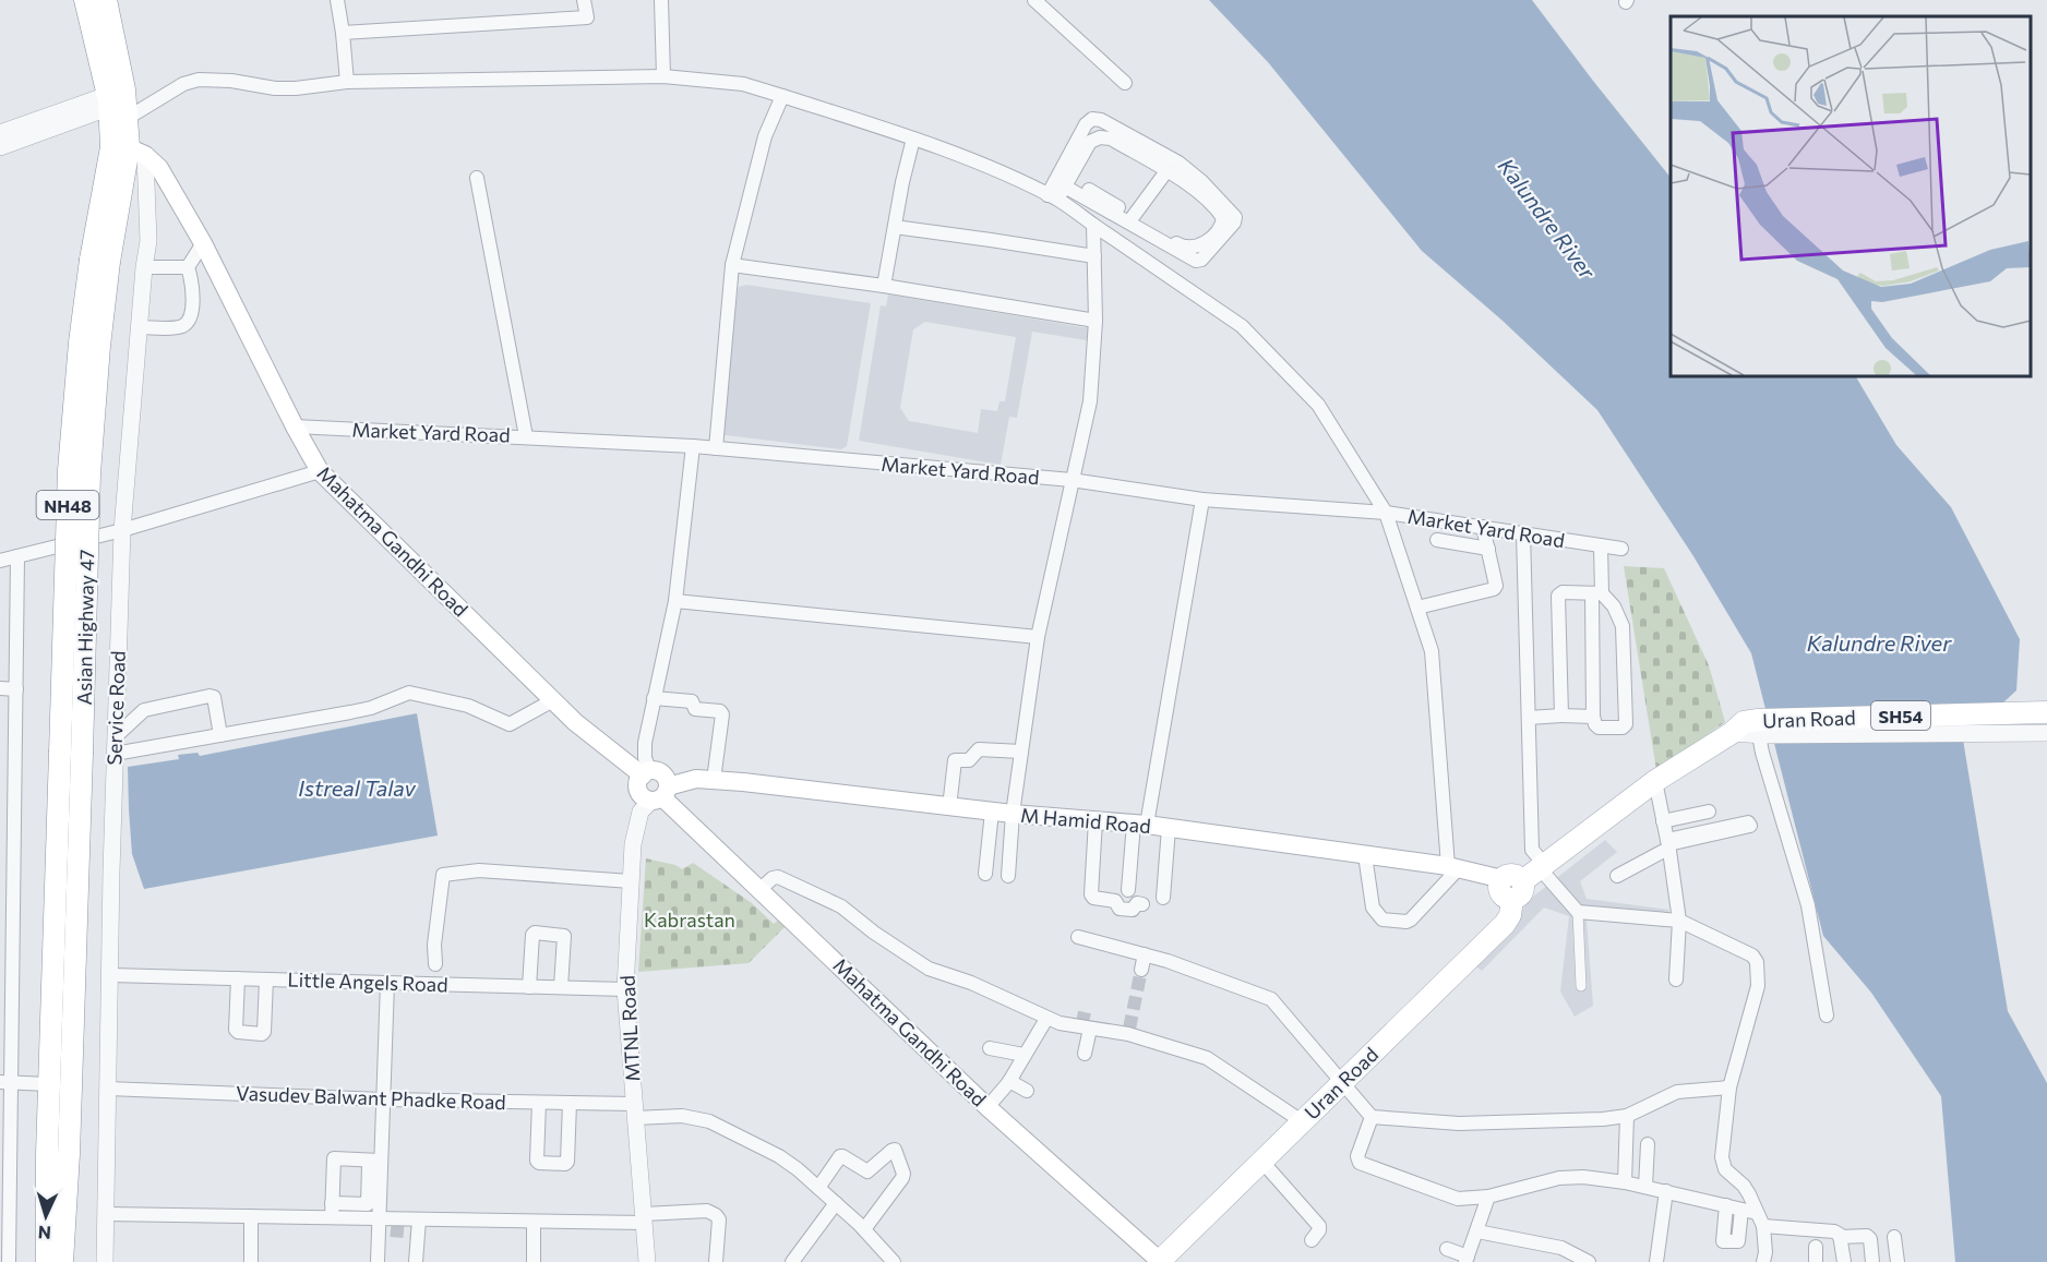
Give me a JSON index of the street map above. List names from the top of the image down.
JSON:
{
  "streets": {
    "main road": [
      "NH48",
      "Mahatma Gandhi Road",
      "Asian Highway 47",
      "SH54",
      "Uran Road",
      "M Hamid Road"
    ],
    "street": [
      "Market Yard Road",
      "Service Road",
      "Little Angels Road",
      "MTNL Road",
      "Vasudev Balwant Phadke Road"
    ]
  },
  "crossings": [
    ["Market Yard Road", "Mahatma Gandhi Road"],
    ["NH48", "Asian Highway 47"],
    ["Mahatma Gandhi Road", "Asian Highway 47"],
    ["Mahatma Gandhi Road", "Service Road"],
    ["Mahatma Gandhi Road", "Uran Road"],
    ["Mahatma Gandhi Road", "M Hamid Road"],
    ["Mahatma Gandhi Road", "MTNL Road"],
    ["Asian Highway 47", "Service Road"],
    ["Service Road", "Little Angels Road"],
    ["Service Road", "Vasudev Balwant Phadke Road"],
    ["Uran Road", "M Hamid Road"],
    ["M Hamid Road", "MTNL Road"],
    ["Little Angels Road", "MTNL Road"],
    ["MTNL Road", "Vasudev Balwant Phadke Road"]
  ],
  "water": ["Kalundre River", "Istreal Talav"],
  "parks": ["Kabrastan"],
  "north": "bottom"
}
